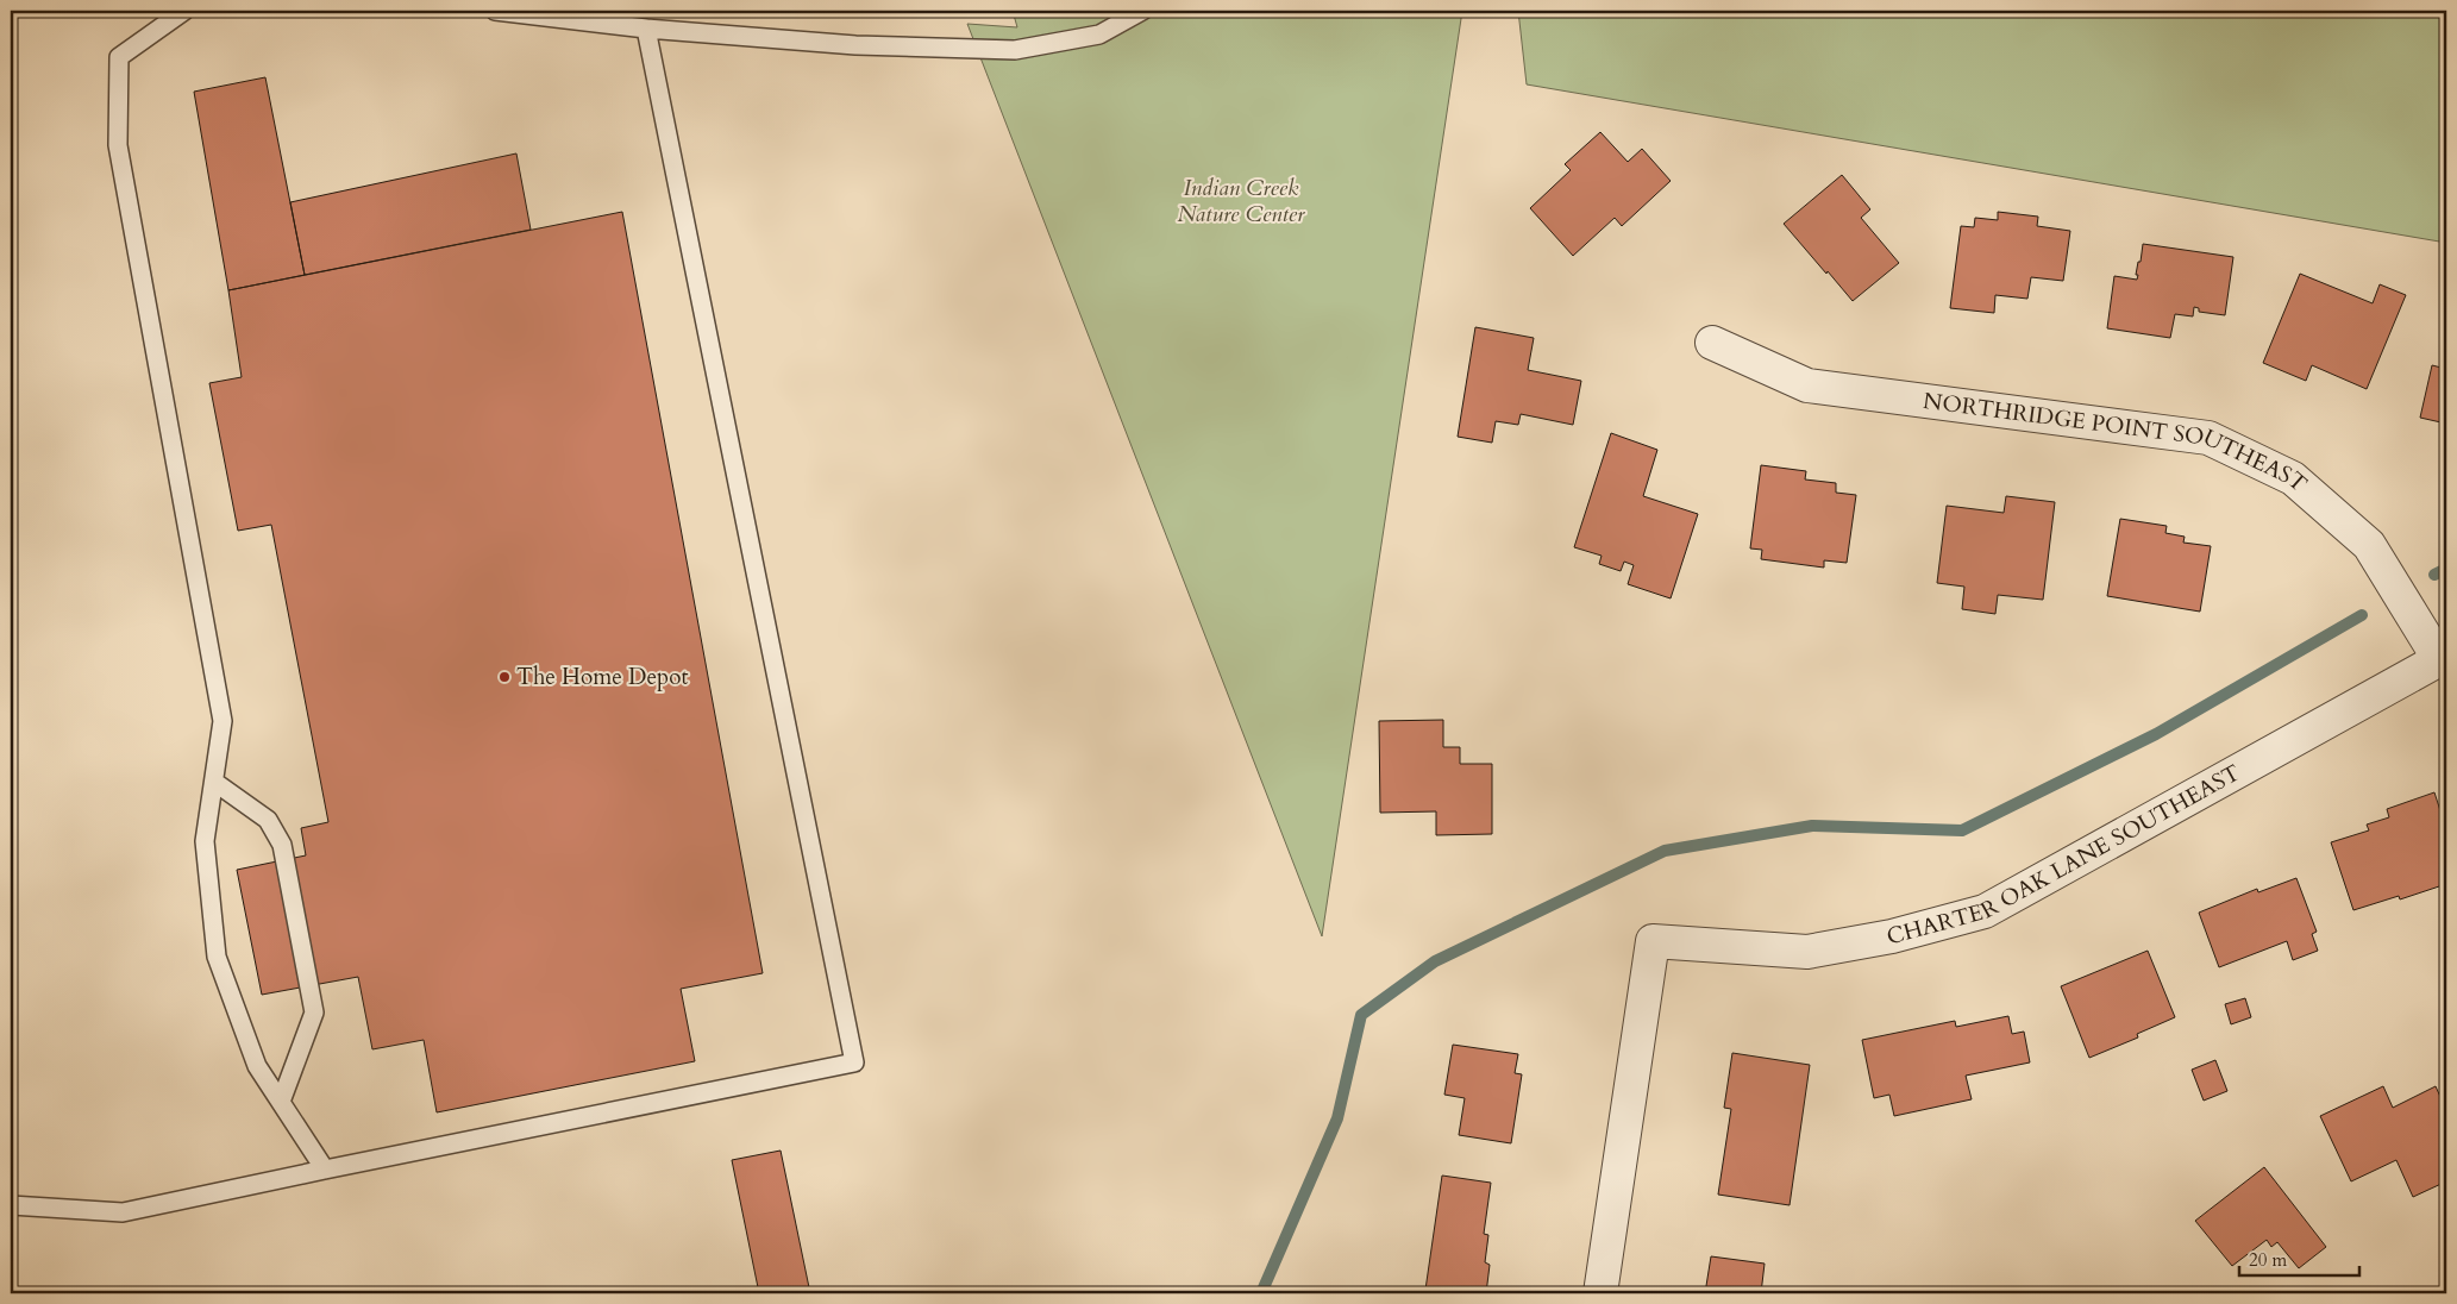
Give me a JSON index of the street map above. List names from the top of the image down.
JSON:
{
  "streets": {
    "street": ["NORTHRIDGE POINT SOUTHEAST", "CHARTER OAK LANE SOUTHEAST"]
  },
  "crossings": [
    ["NORTHRIDGE POINT SOUTHEAST", "CHARTER OAK LANE SOUTHEAST"]
  ],
  "parks": ["Indian Creek Nature Center"],
  "places": ["The Home Depot"],
  "scale_bar": "20 m"
}
